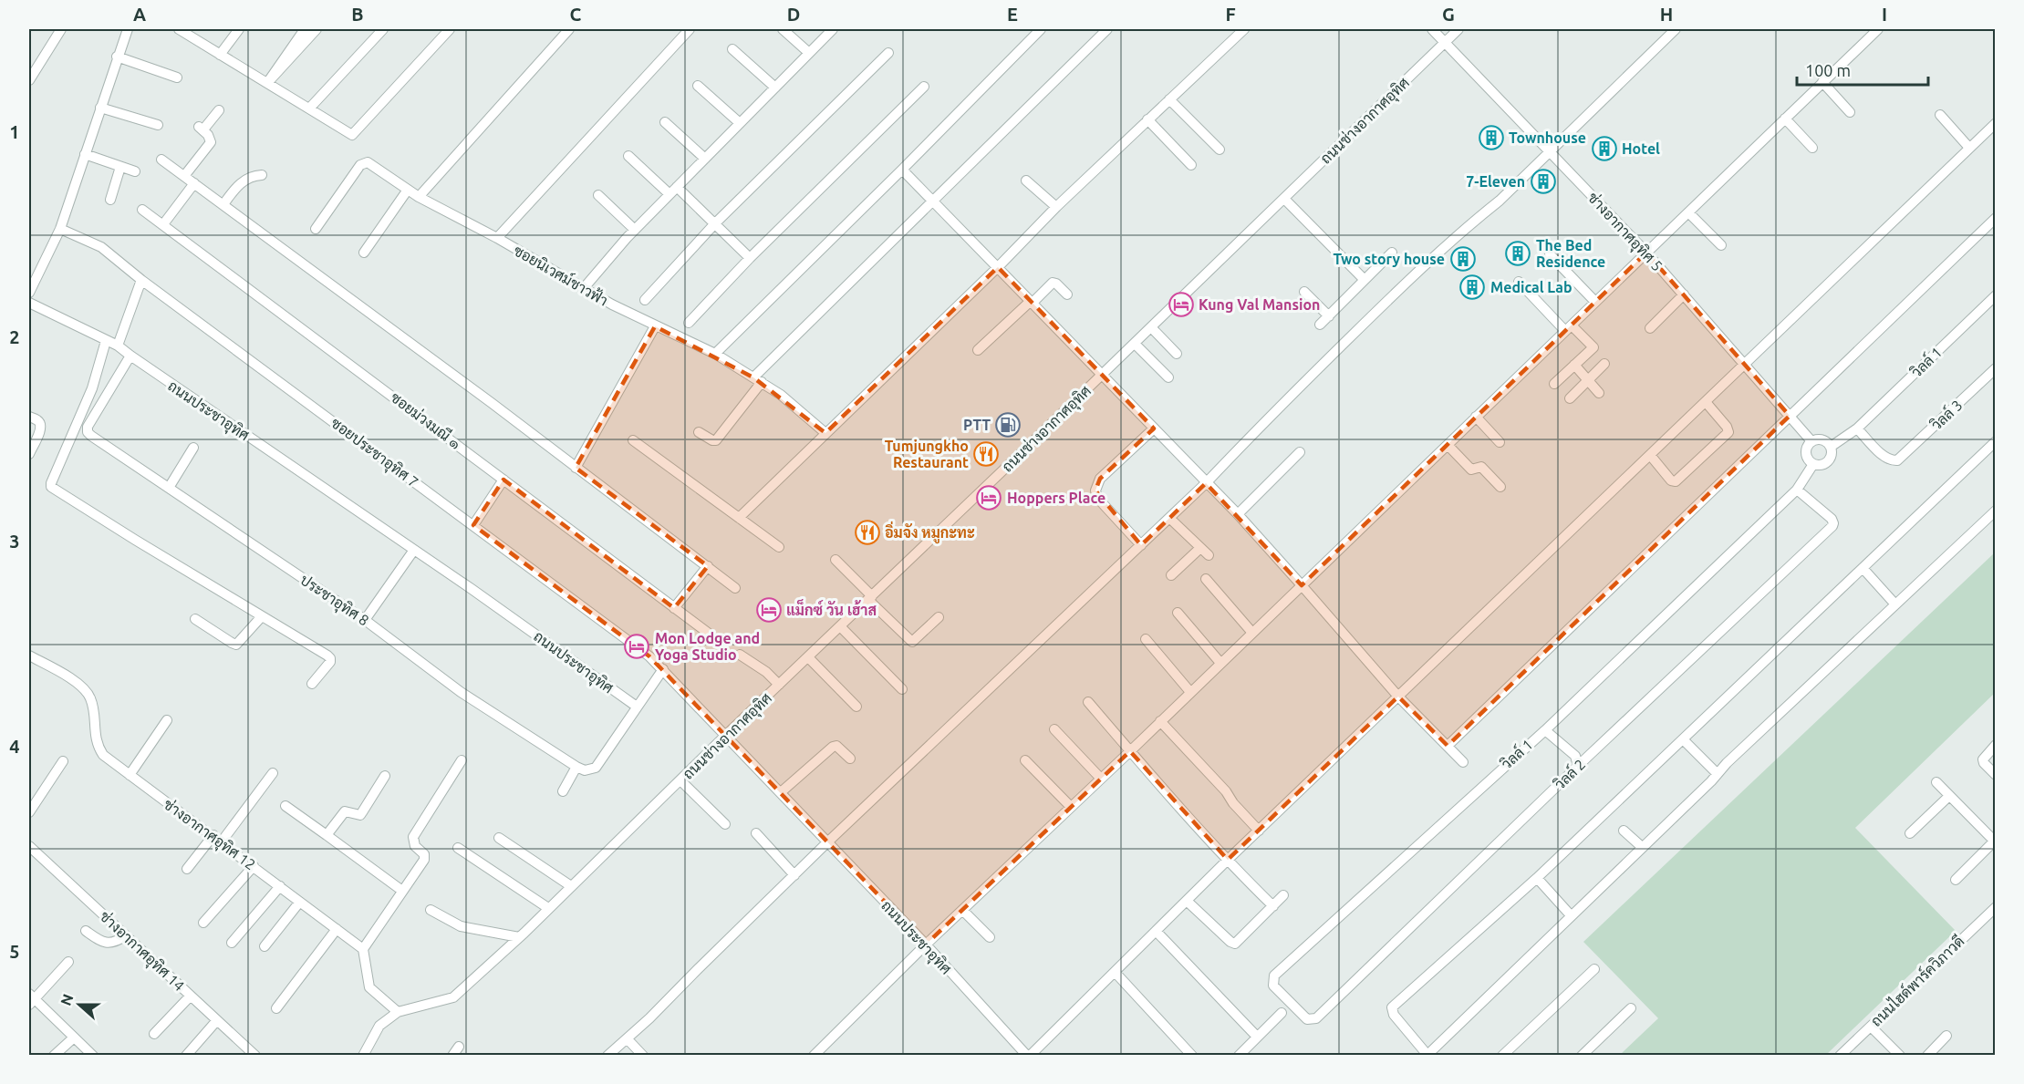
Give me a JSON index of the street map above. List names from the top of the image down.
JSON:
{
  "streets": {
    "street": [
      "ถนนช่างอากาศอุทิศ",
      "ช่างอากาศอุทิศ 5",
      "ซอยนิเวศม์ชาวฟ้า",
      "วิลล์ 1",
      "ถนนประชาอุทิศ",
      "วิลล์ 3",
      "ซอยม่วงมณี ๑",
      "ซอยประชาอุทิศ 7",
      "ประชาอุทิศ 8",
      "วิลล์ 2",
      "ช่างอากาศอุทิศ 12",
      "ช่างอากาศอุทิศ 14",
      "ถนนไฮด์พาร์ควิภาวดี"
    ]
  },
  "crossings": [
    ["ถนนช่างอากาศอุทิศ", "ช่างอากาศอุทิศ 5"],
    ["ถนนช่างอากาศอุทิศ", "ถนนประชาอุทิศ"],
    ["ช่างอากาศอุทิศ 5", "วิลล์ 1"],
    ["วิลล์ 1", "วิลล์ 3"],
    ["วิลล์ 1", "วิลล์ 2"],
    ["ถนนประชาอุทิศ", "ซอยประชาอุทิศ 7"],
    ["ถนนประชาอุทิศ", "ประชาอุทิศ 8"]
  ],
  "places": {
    "building": [
      "Townhouse",
      "Hotel",
      "7-Eleven",
      "The Bed Residence",
      "Two story house",
      "Medical Lab"
    ],
    "hotel": [
      "Kung Val Mansion",
      "Hoppers Place",
      "แม็กซ์ วัน เฮ้าส",
      "Mon Lodge and Yoga Studio"
    ],
    "fuel station": ["PTT"],
    "restaurant": ["Tumjungkho Restaurant", "อิ่มจัง หมูกะทะ"]
  },
  "scale_bar": "100 m",
  "north": "left",
  "grid": {
    "columns": [
      "A",
      "B",
      "C",
      "D",
      "E",
      "F",
      "G",
      "H",
      "I"
    ],
    "rows": [
      "1",
      "2",
      "3",
      "4",
      "5"
    ]
  }
}
